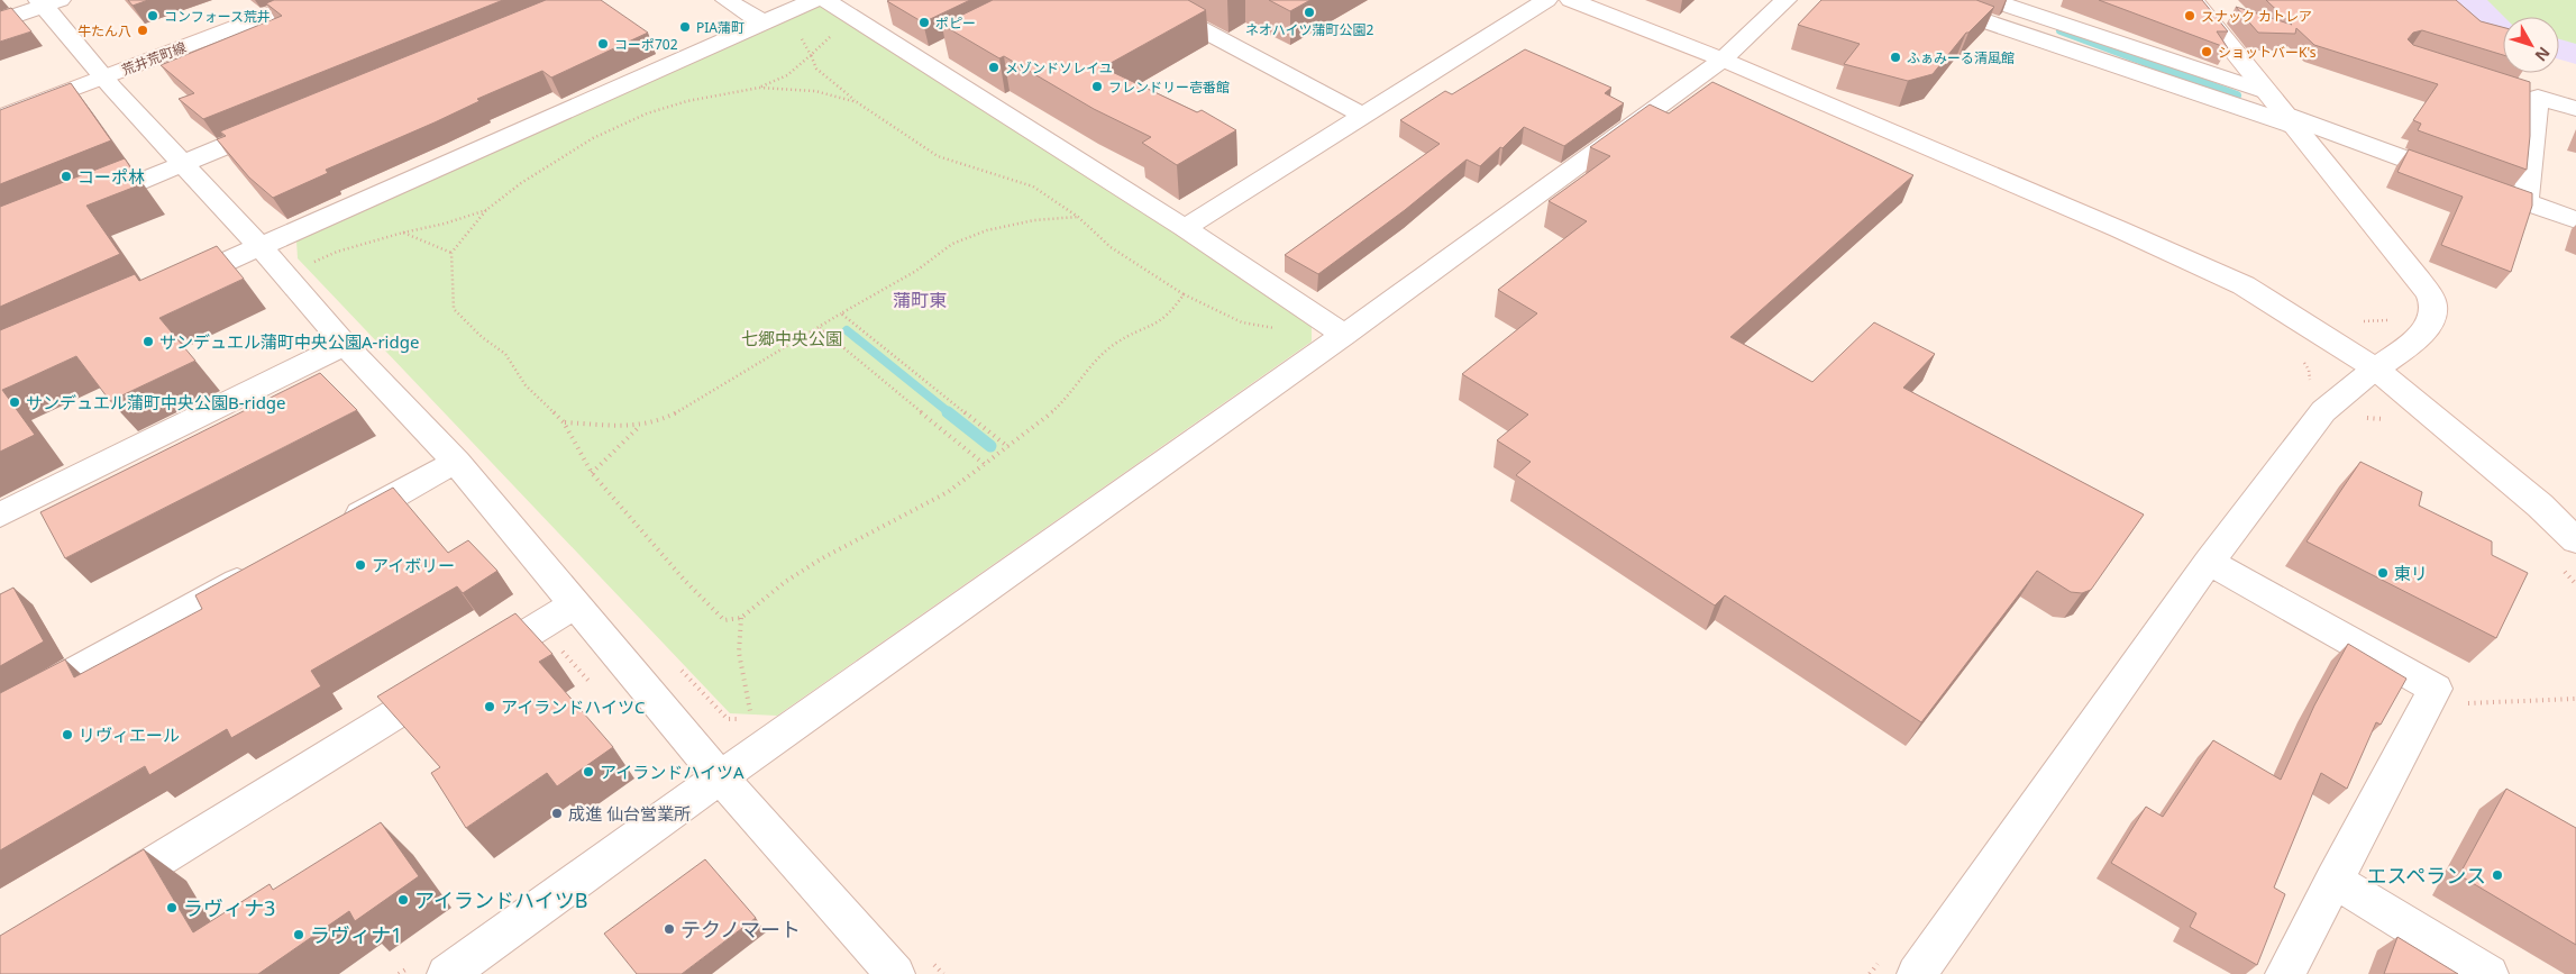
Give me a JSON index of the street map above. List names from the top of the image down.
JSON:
{
  "streets": {
    "street": ["荒井荒町線"]
  },
  "districts": ["蒲町東"],
  "parks": ["七郷中央公園"],
  "places": [
    "ネオハイツ蒲町公園2",
    "コンフォース荒井",
    "スナック カトレア",
    "ポピー",
    "PIA蒲町",
    "牛たん八",
    "コーポ702",
    "ショットバーK's",
    "ふぁみーる清風館",
    "メゾンドソレイユ",
    "フレンドリー壱番館",
    "コーポ林",
    "サンデュエル蒲町中央公園A-ridge",
    "サンデュエル蒲町中央公園B-ridge",
    "アイボリー",
    "東リ",
    "アイランドハイツC",
    "リヴィエール",
    "アイランドハイツA",
    "成進 仙台営業所",
    "エスペランス",
    "アイランドハイツB",
    "ラヴィナ3",
    "テクノマート",
    "ラヴィナ1"
  ],
  "north": "bottom right"
}
